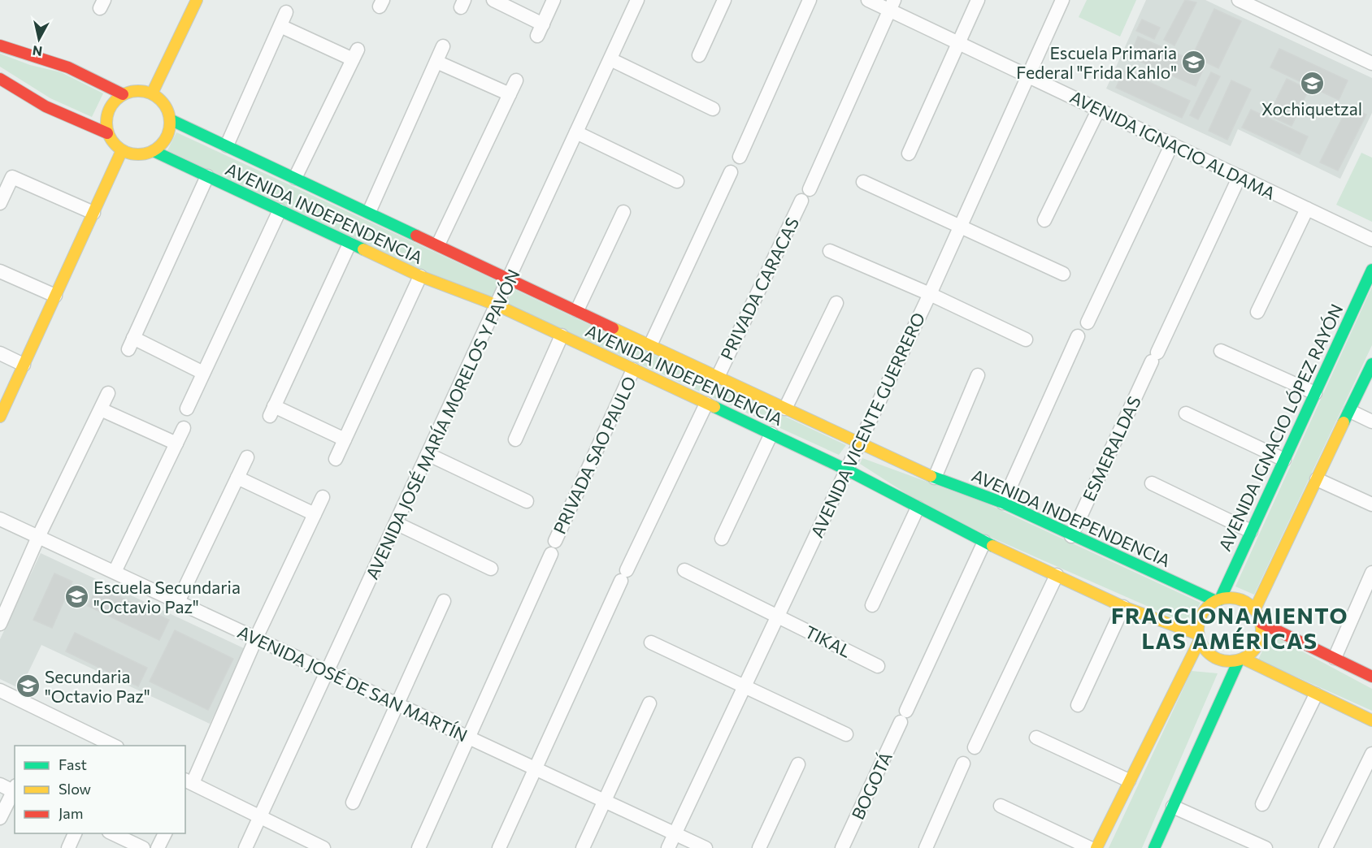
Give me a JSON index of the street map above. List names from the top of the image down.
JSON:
{
  "streets": {
    "main road": ["AVENIDA INDEPENDENCIA", "AVENIDA IGNACIO LÓPEZ RAYÓN"],
    "street": [
      "AVENIDA IGNACIO ALDAMA",
      "PRIVADA CARACAS",
      "AVENIDA JOSÉ MARÍA MORELOS Y PAVÓN",
      "AVENIDA VICENTE GUERRERO",
      "ESMERALDAS",
      "PRIVADA SAO PAULO",
      "TIKAL",
      "AVENIDA JOSÉ DE SAN MARTÍN",
      "BOGOTÁ"
    ]
  },
  "crossings": [
    ["AVENIDA IGNACIO ALDAMA", "AVENIDA VICENTE GUERRERO"],
    ["AVENIDA IGNACIO ALDAMA", "ESMERALDAS"],
    ["AVENIDA INDEPENDENCIA", "PRIVADA CARACAS"],
    ["AVENIDA INDEPENDENCIA", "AVENIDA JOSÉ MARÍA MORELOS Y PAVÓN"],
    ["AVENIDA INDEPENDENCIA", "AVENIDA VICENTE GUERRERO"],
    ["AVENIDA INDEPENDENCIA", "AVENIDA IGNACIO LÓPEZ RAYÓN"],
    ["AVENIDA INDEPENDENCIA", "ESMERALDAS"],
    ["AVENIDA INDEPENDENCIA", "PRIVADA SAO PAULO"],
    ["AVENIDA INDEPENDENCIA", "BOGOTÁ"],
    ["AVENIDA JOSÉ MARÍA MORELOS Y PAVÓN", "AVENIDA JOSÉ DE SAN MARTÍN"],
    ["AVENIDA VICENTE GUERRERO", "TIKAL"],
    ["AVENIDA VICENTE GUERRERO", "AVENIDA JOSÉ DE SAN MARTÍN"],
    ["PRIVADA SAO PAULO", "AVENIDA JOSÉ DE SAN MARTÍN"]
  ],
  "districts": ["FRACCIONAMIENTO LAS AMÉRICAS"],
  "places": {
    "school or university": [
      "Escuela Primaria Federal \"Frida Kahlo\"",
      "Xochiquetzal",
      "Escuela Secundaria \"Octavio Paz\"",
      "Secundaria \"Octavio Paz\""
    ]
  },
  "legend": ["Fast", "Slow", "Jam"],
  "north": "bottom"
}
